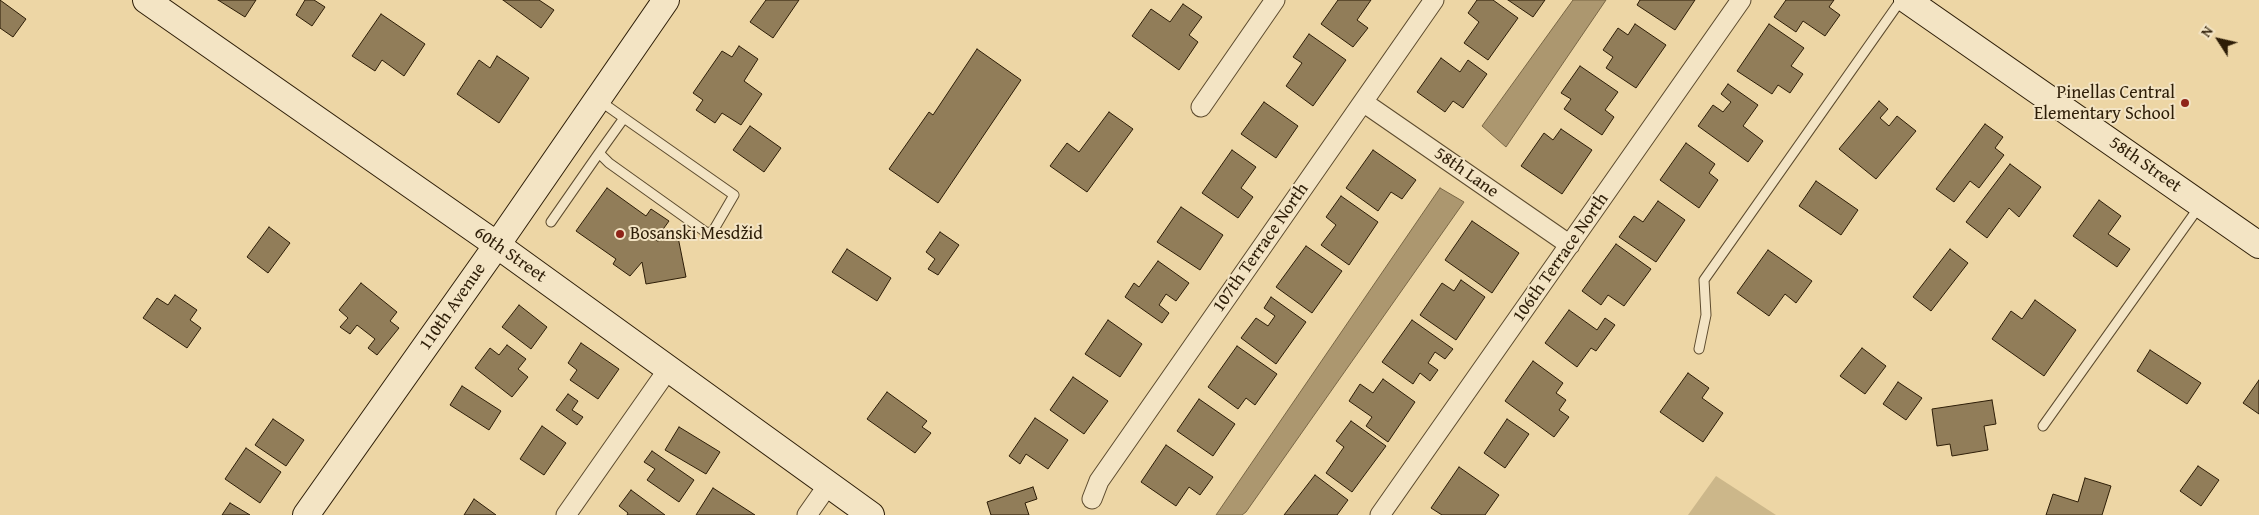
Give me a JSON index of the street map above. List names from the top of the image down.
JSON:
{
  "streets": {
    "street": [
      "58th Street",
      "58th Lane",
      "107th Terrace North",
      "60th Street",
      "106th Terrace North",
      "110th Avenue"
    ]
  },
  "crossings": [
    ["58th Lane", "107th Terrace North"],
    ["58th Lane", "106th Terrace North"],
    ["60th Street", "110th Avenue"]
  ],
  "places": ["Pinellas Central Elementary School", "Bosanski Mesdžid"],
  "north": "top left"
}
